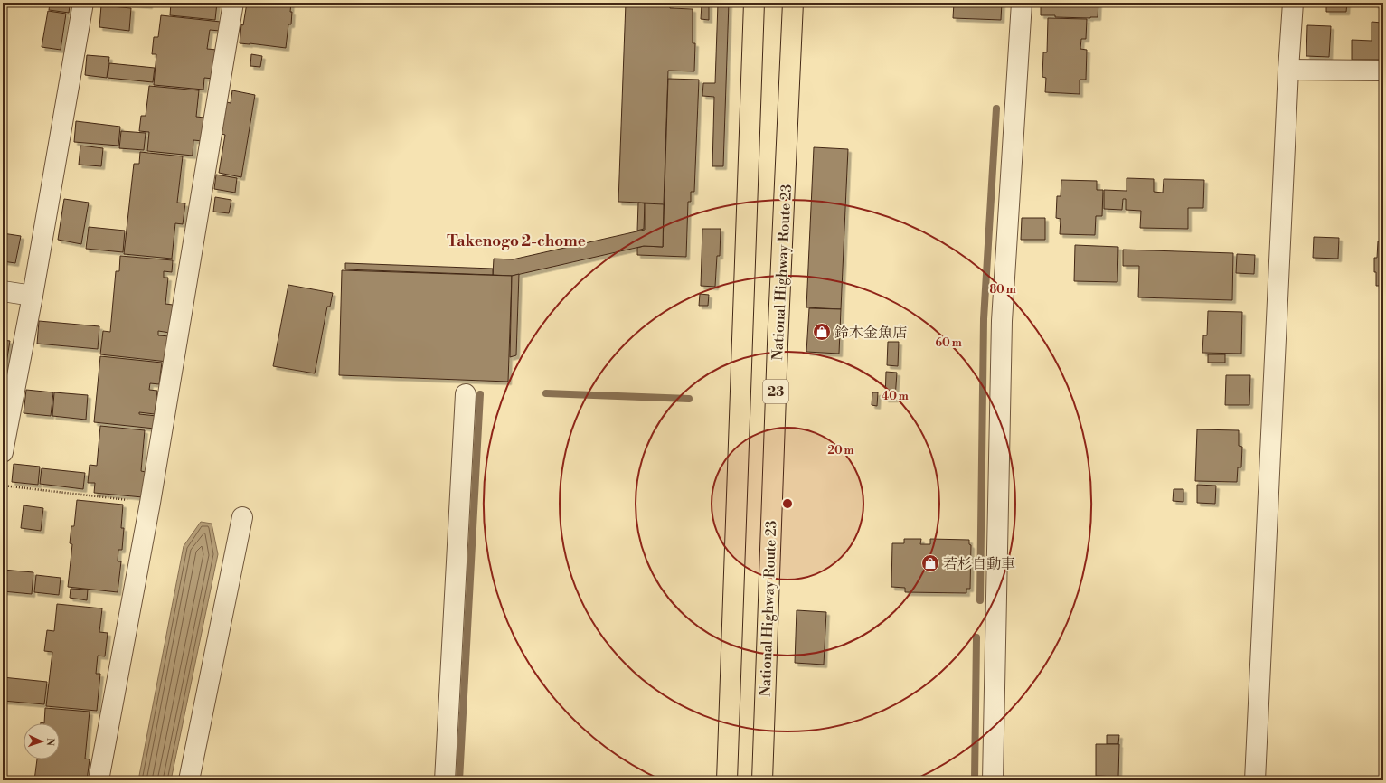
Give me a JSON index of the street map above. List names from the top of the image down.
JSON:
{
  "streets": {
    "highway": ["National Highway Route 23", "23"]
  },
  "districts": ["Takenogo 2-chome"],
  "places": {
    "shop": ["鈴木金魚店", "若杉自動車"]
  },
  "north": "right",
  "rings": [
    "80 m",
    "60 m",
    "40 m",
    "20 m"
  ]
}
